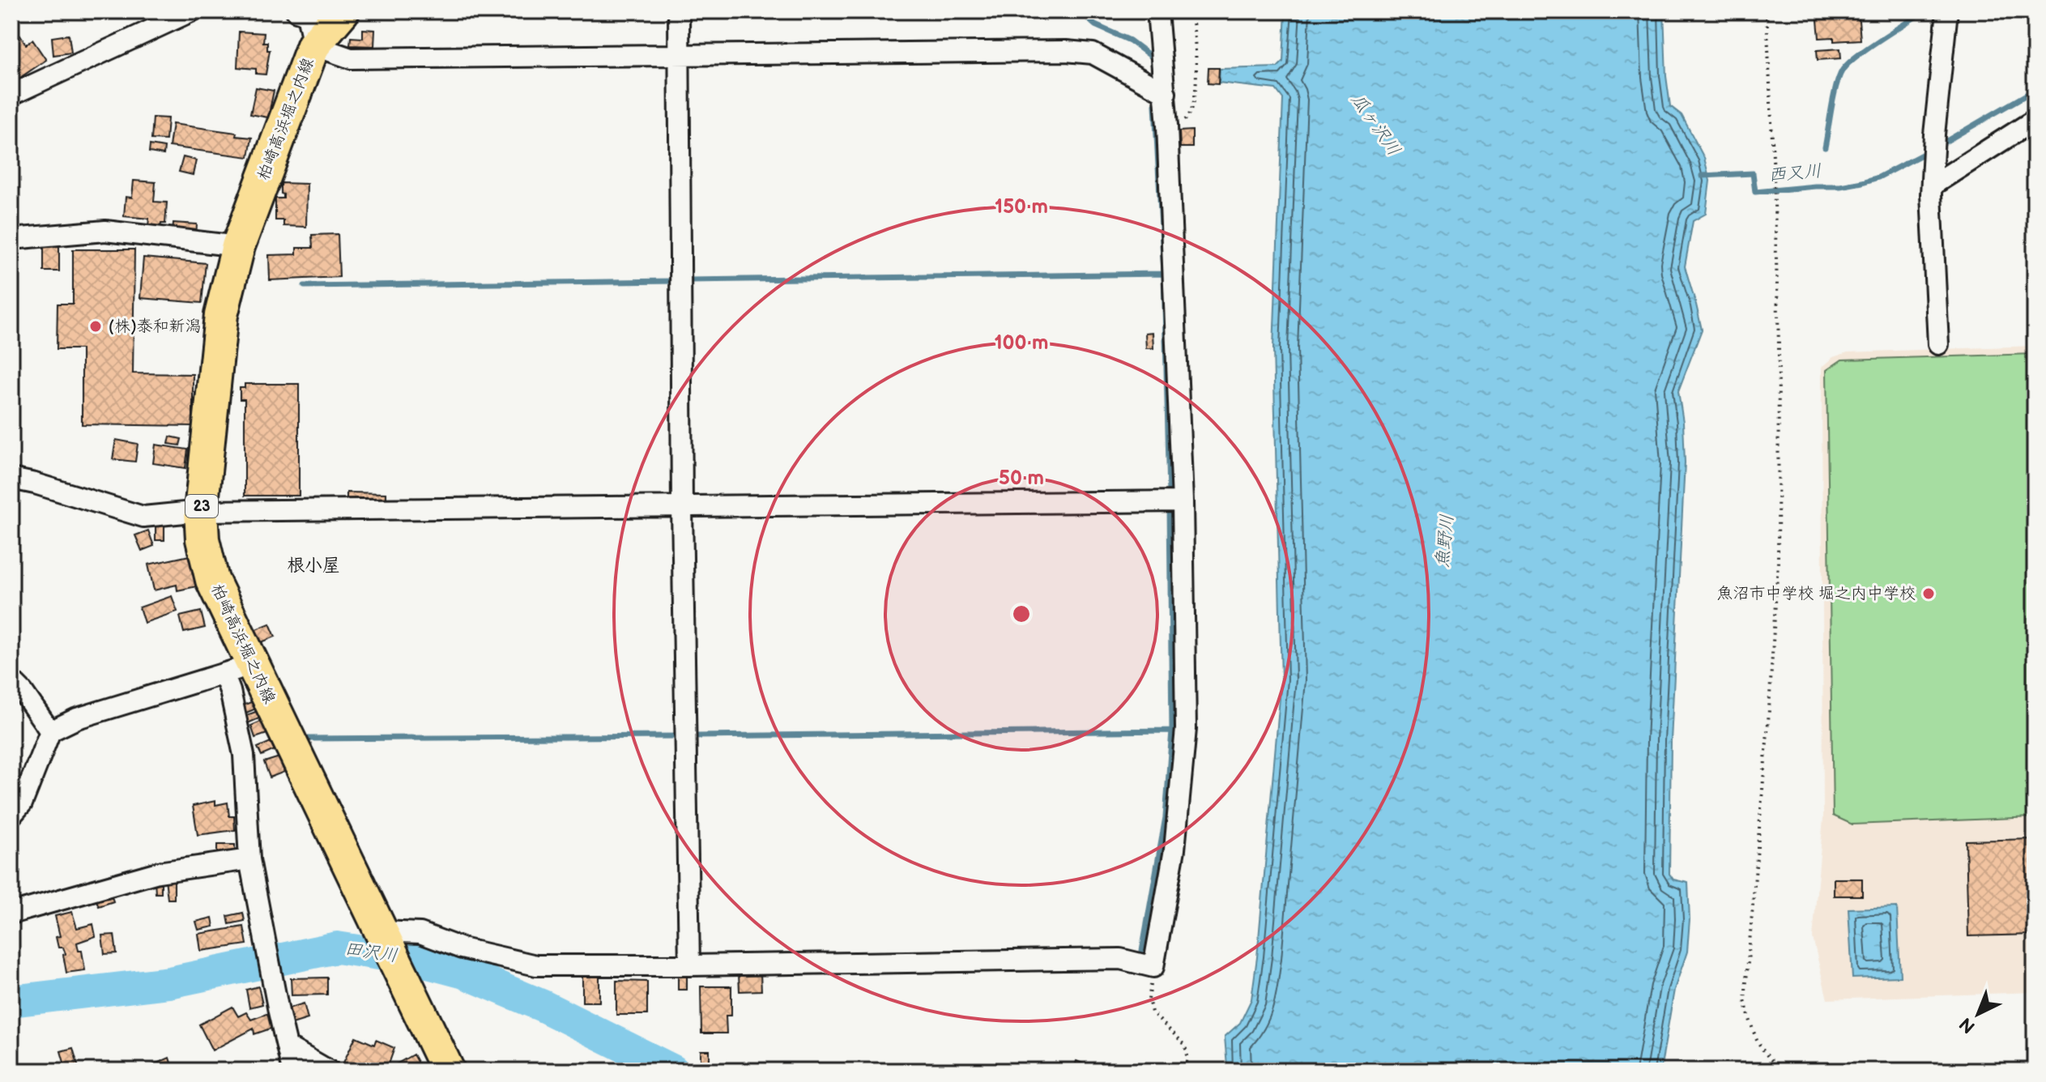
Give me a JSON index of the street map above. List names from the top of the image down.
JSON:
{
  "streets": {
    "main road": ["柏崎高浜堀之内線", "23"]
  },
  "districts": ["根小屋"],
  "water": [
    "瓜ヶ沢川",
    "西又川",
    "魚野川",
    "田沢川"
  ],
  "places": ["(株)泰和新潟", "魚沼市中学校 堀之内中学校"],
  "north": "bottom left",
  "rings": ["150 m", "100 m", "50 m"]
}
